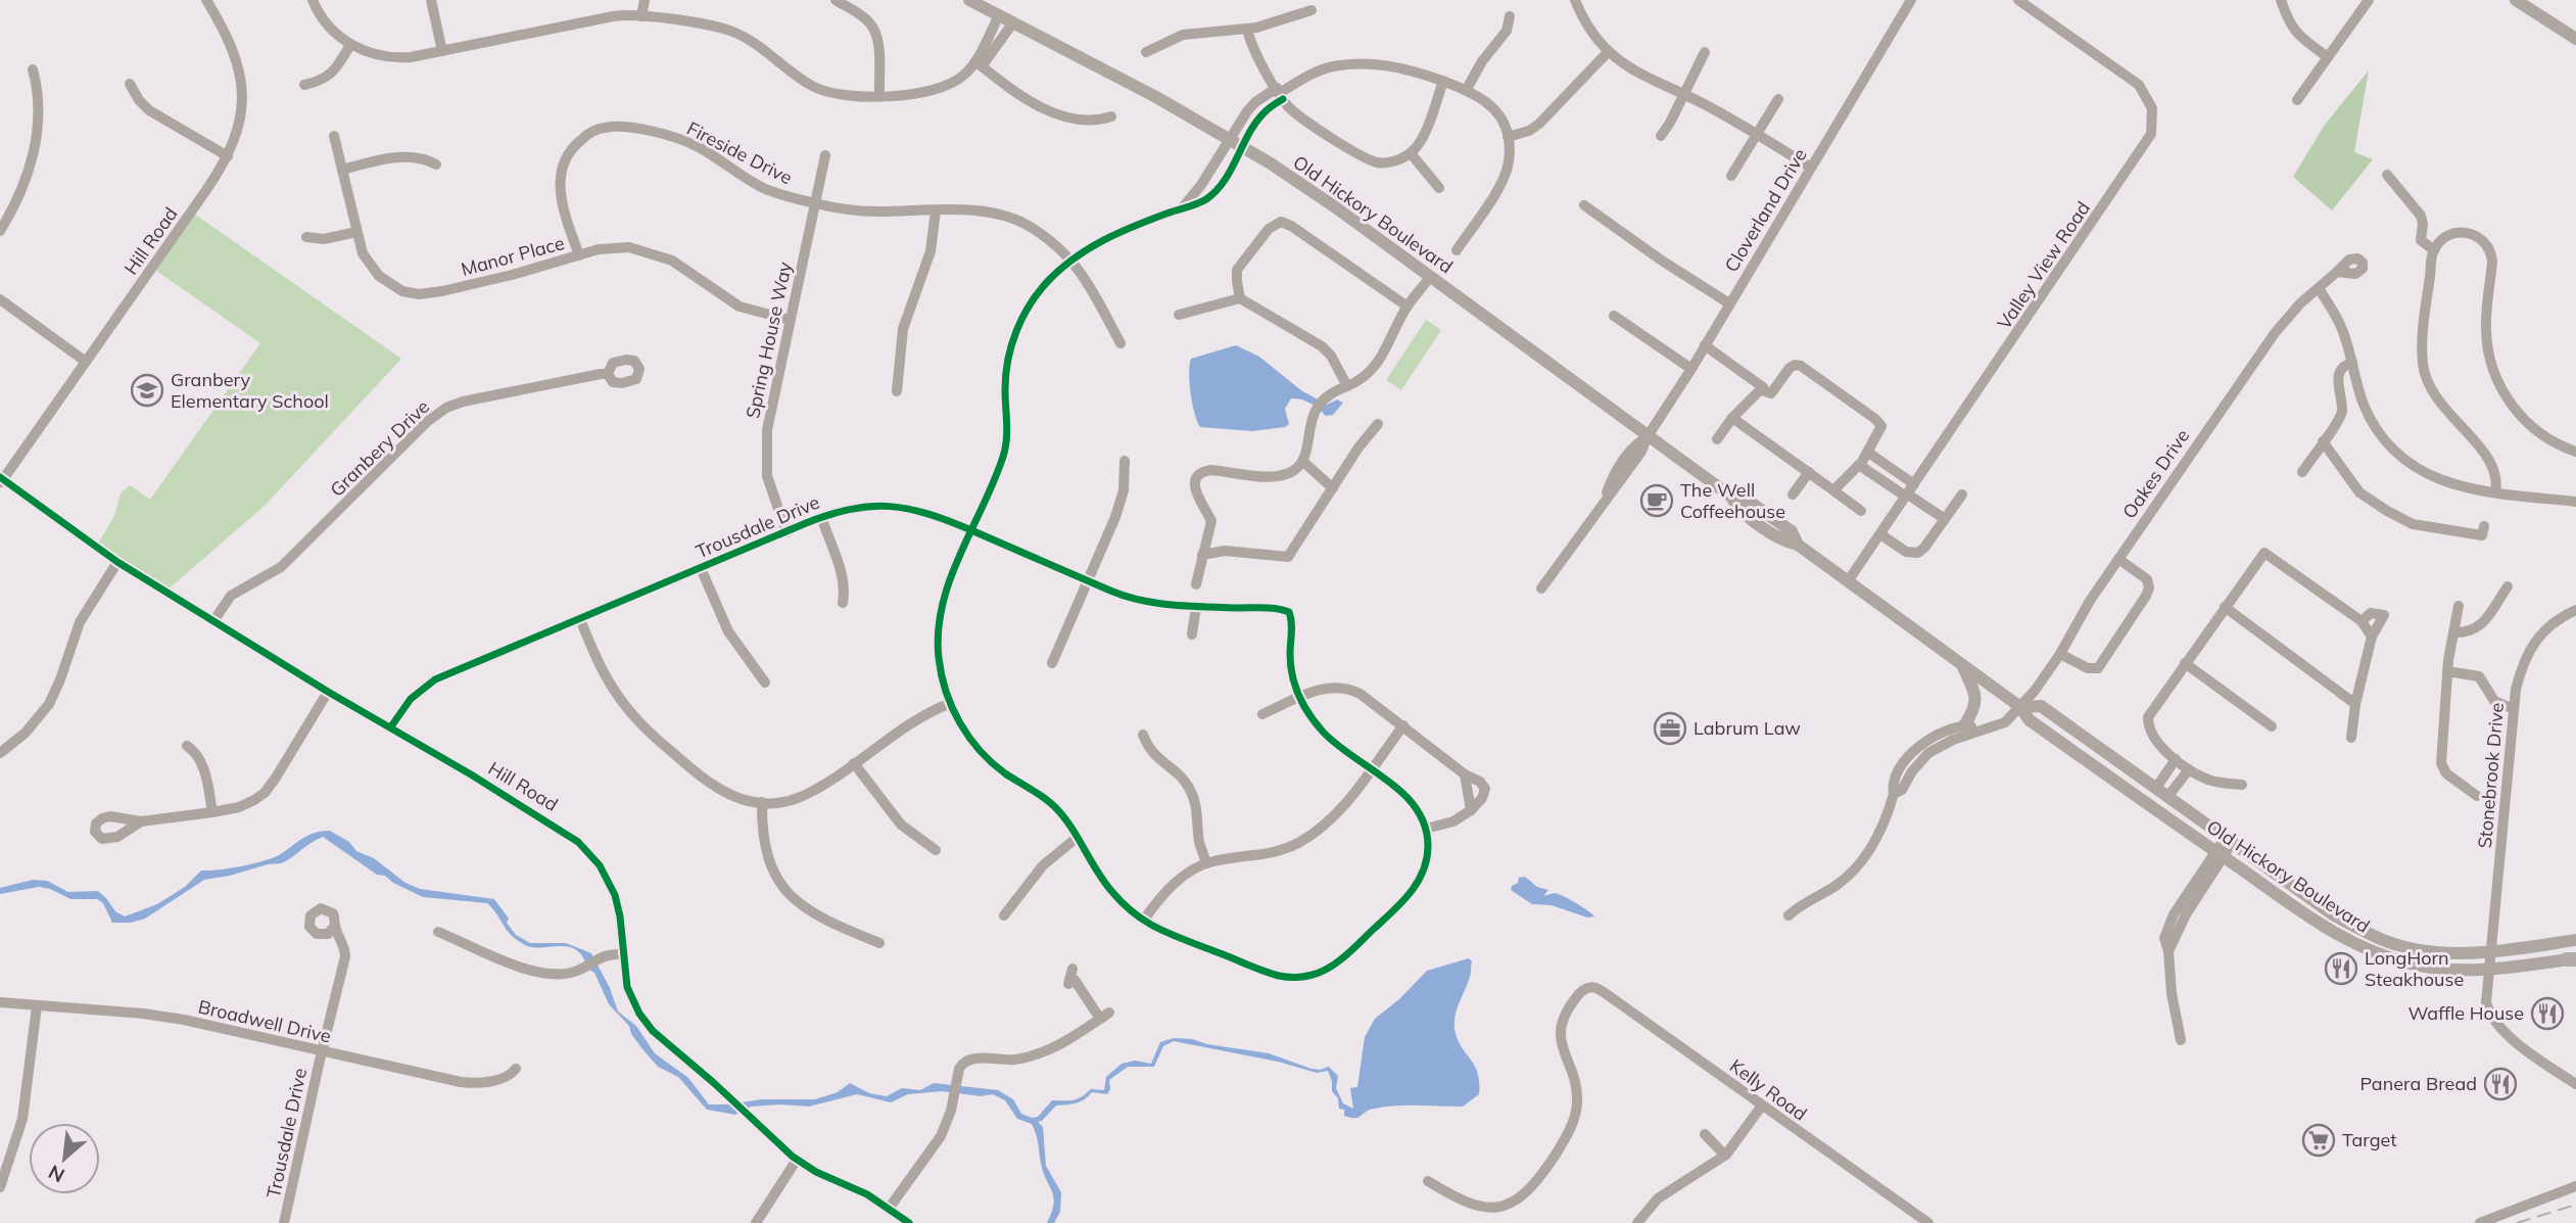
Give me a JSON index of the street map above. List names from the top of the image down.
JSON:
{
  "streets": {
    "main road": ["Old Hickory Boulevard"],
    "street": [
      "Fireside Drive",
      "Cloverland Drive",
      "Hill Road",
      "Manor Place",
      "Valley View Road",
      "Spring House Way",
      "Granbery Drive",
      "Oakes Drive",
      "Trousdale Drive",
      "Stonebrook Drive",
      "Broadwell Drive",
      "Kelly Road"
    ]
  },
  "crossings": [
    ["Fireside Drive", "Manor Place"],
    ["Fireside Drive", "Spring House Way"],
    ["Cloverland Drive", "Old Hickory Boulevard"],
    ["Old Hickory Boulevard", "Valley View Road"],
    ["Old Hickory Boulevard", "Oakes Drive"],
    ["Old Hickory Boulevard", "Stonebrook Drive"],
    ["Hill Road", "Granbery Drive"],
    ["Hill Road", "Trousdale Drive"],
    ["Manor Place", "Spring House Way"],
    ["Spring House Way", "Trousdale Drive"],
    ["Trousdale Drive", "Broadwell Drive"]
  ],
  "places": {
    "school or university": ["Granbery Elementary School"],
    "cafe": ["The Well Coffeehouse"],
    "office": ["Labrum Law"],
    "restaurant": ["LongHorn Steakhouse", "Waffle House", "Panera Bread"],
    "supermarket": ["Target"]
  },
  "north": "bottom left"
}
